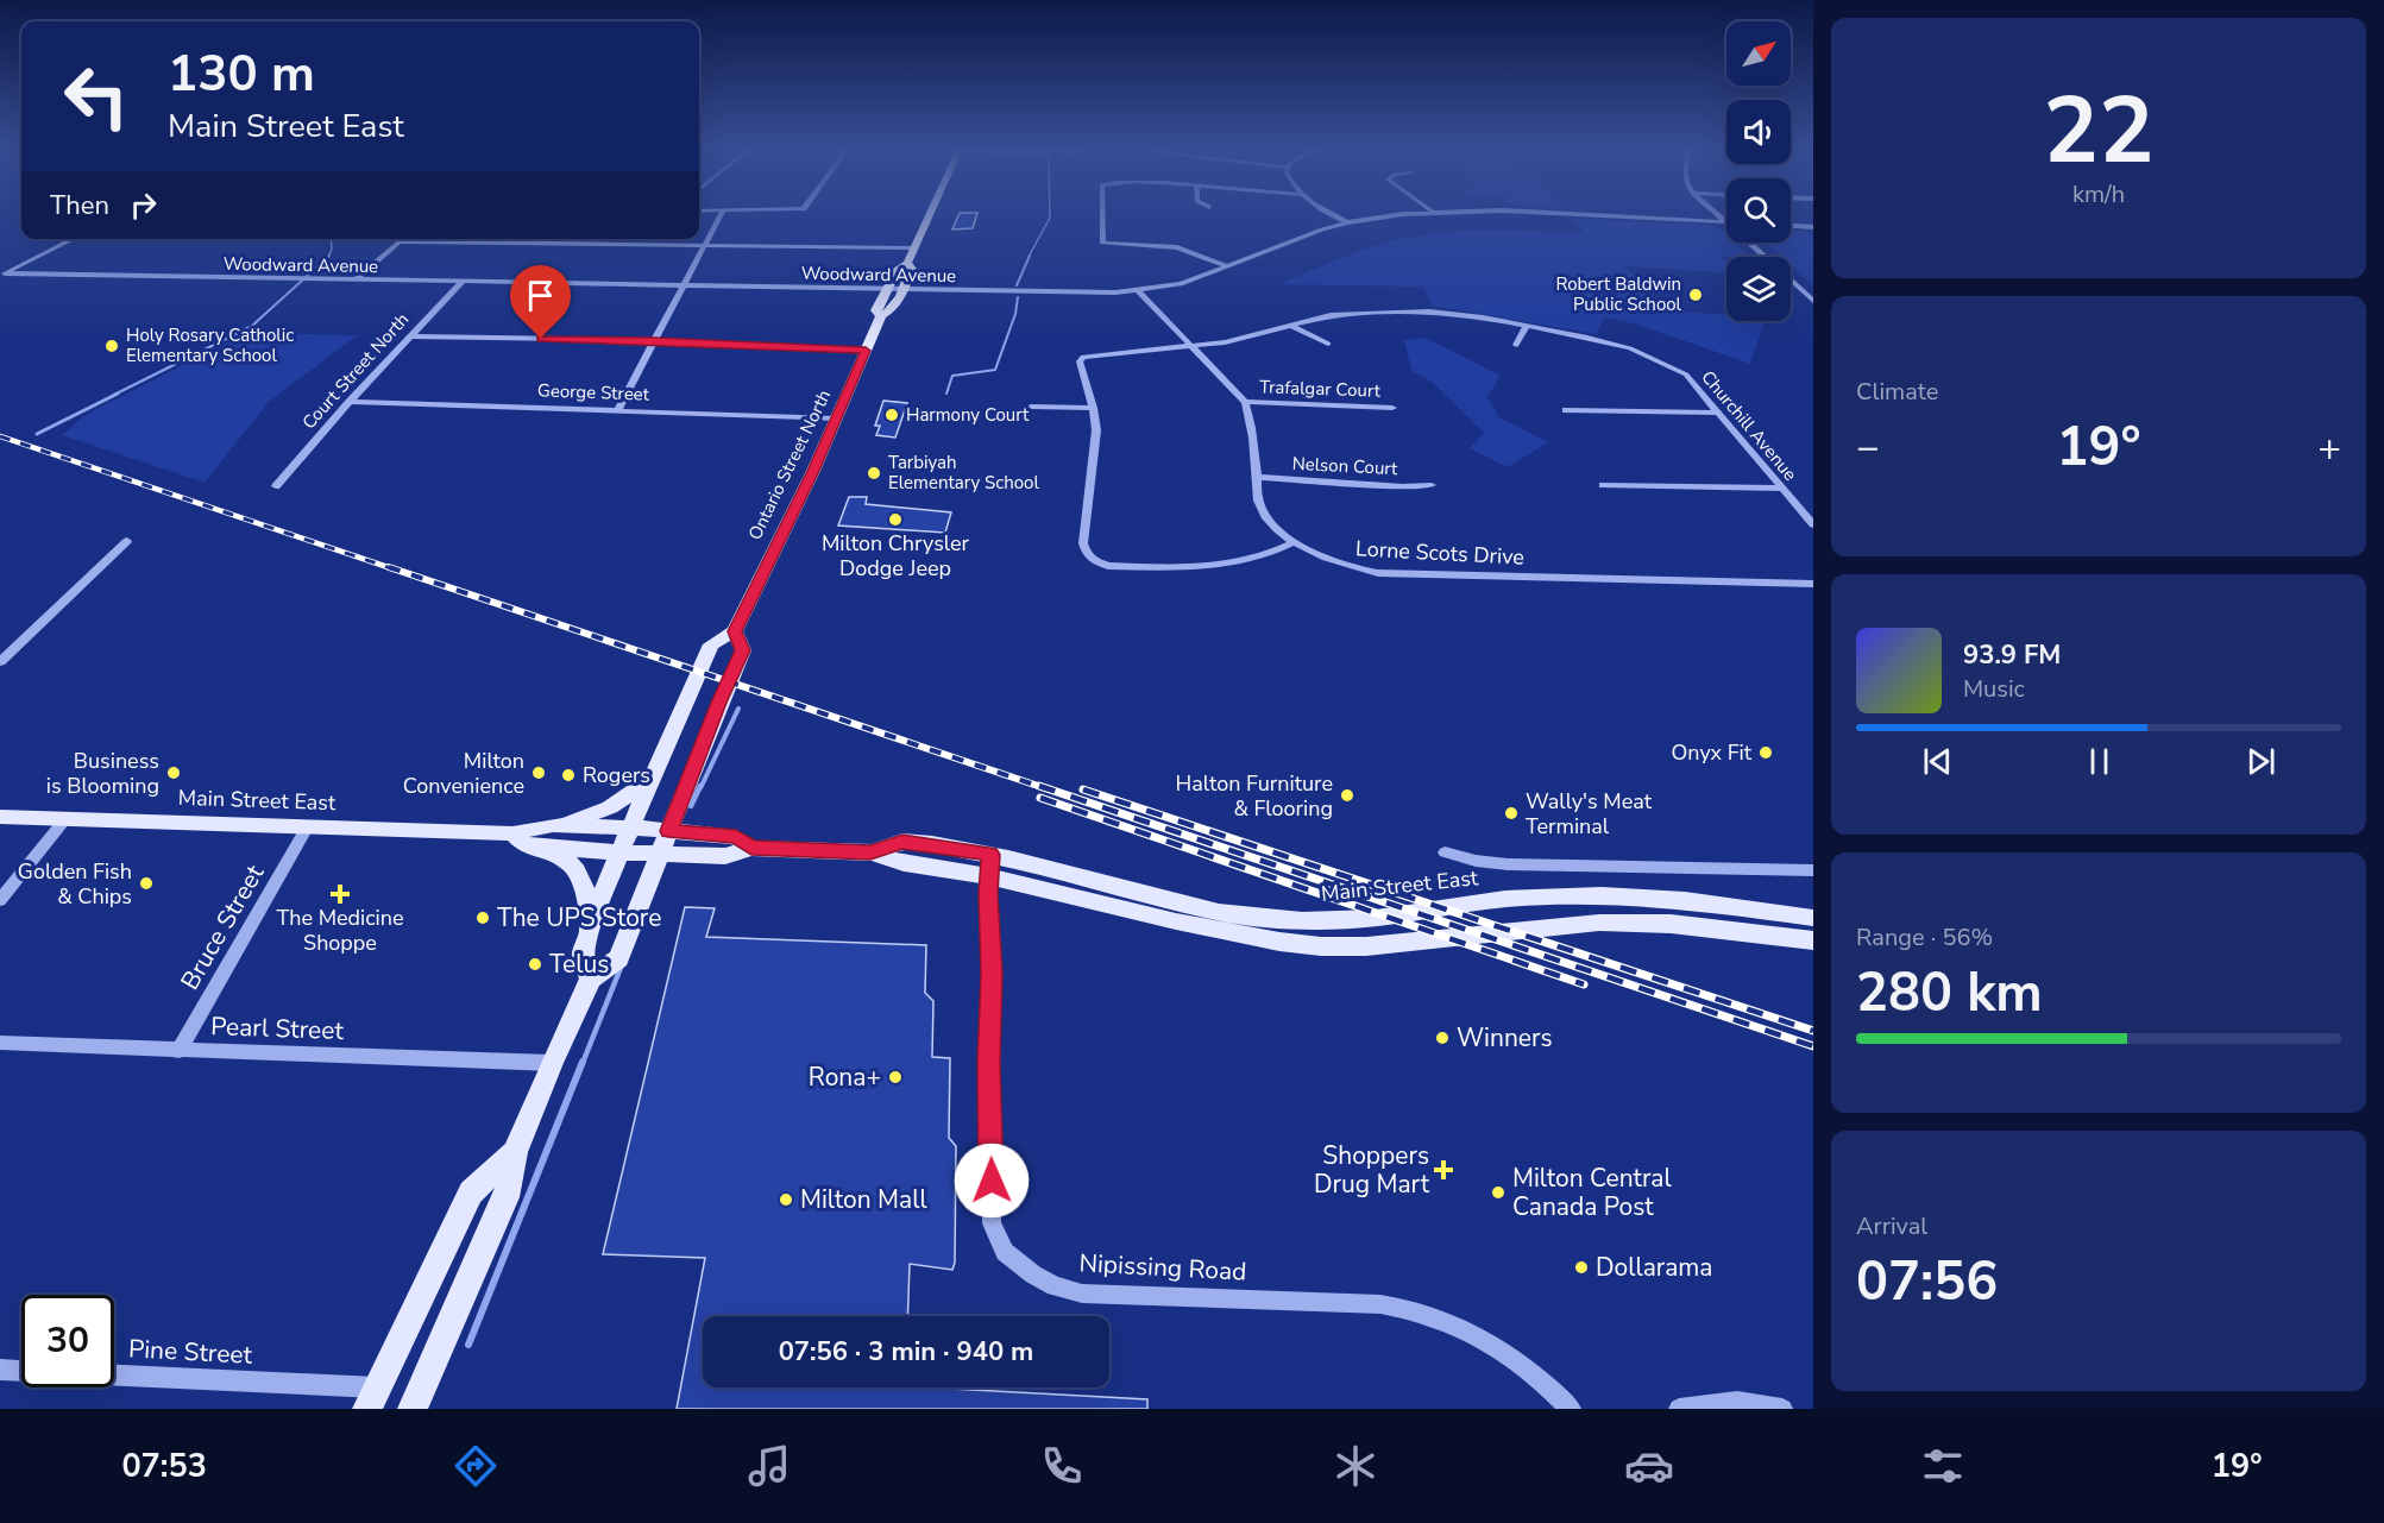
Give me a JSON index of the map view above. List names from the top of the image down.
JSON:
{
  "streets": {
    "main road": ["Ontario Street North", "Main Street East"],
    "street": [
      "Woodward Avenue",
      "Court Street North",
      "Trafalgar Court",
      "George Street",
      "Churchill Avenue",
      "Nelson Court",
      "Lorne Scots Drive",
      "Bruce Street",
      "Pearl Street",
      "Nipissing Road",
      "Pine Street"
    ]
  },
  "crossings": [
    ["Woodward Avenue", "Court Street North"],
    ["Woodward Avenue", "Ontario Street North"],
    ["Court Street North", "George Street"],
    ["Trafalgar Court", "Lorne Scots Drive"],
    ["George Street", "Ontario Street North"],
    ["Ontario Street North", "Main Street East"],
    ["Nelson Court", "Lorne Scots Drive"],
    ["Main Street East", "Bruce Street"],
    ["Main Street East", "Nipissing Road"],
    ["Bruce Street", "Pearl Street"]
  ],
  "places": {
    "other": [
      "Robert Baldwin Public School",
      "Holy Rosary Catholic Elementary School",
      "Harmony Court",
      "Tarbiyah Elementary School",
      "Milton Chrysler Dodge Jeep",
      "Onyx Fit",
      "Business is Blooming",
      "Milton Convenience",
      "Rogers",
      "Halton Furniture & Flooring",
      "Wally's Meat Terminal",
      "Golden Fish & Chips",
      "The UPS Store",
      "Telus",
      "Winners",
      "Rona+",
      "Milton Central Canada Post",
      "Milton Mall",
      "Dollarama"
    ],
    "health": ["The Medicine Shoppe", "Shoppers Drug Mart"]
  },
  "north": "top right",
  "page": {
    "tile": [
      ["22", "km/h"],
      "Climate",
      ["Range · 56%", "280 km"],
      ["Arrival", "07:56"]
    ],
    "turn": ["130 m", "Main Street East"],
    "then": "Then",
    "heat": ["−", "19°", "+"],
    "song": ["93.9 FM", "Music"],
    "limit": "30",
    "trip": "07:56 · 3 min · 940 m",
    "tabs": ["07:53", "19°"]
  }
}
